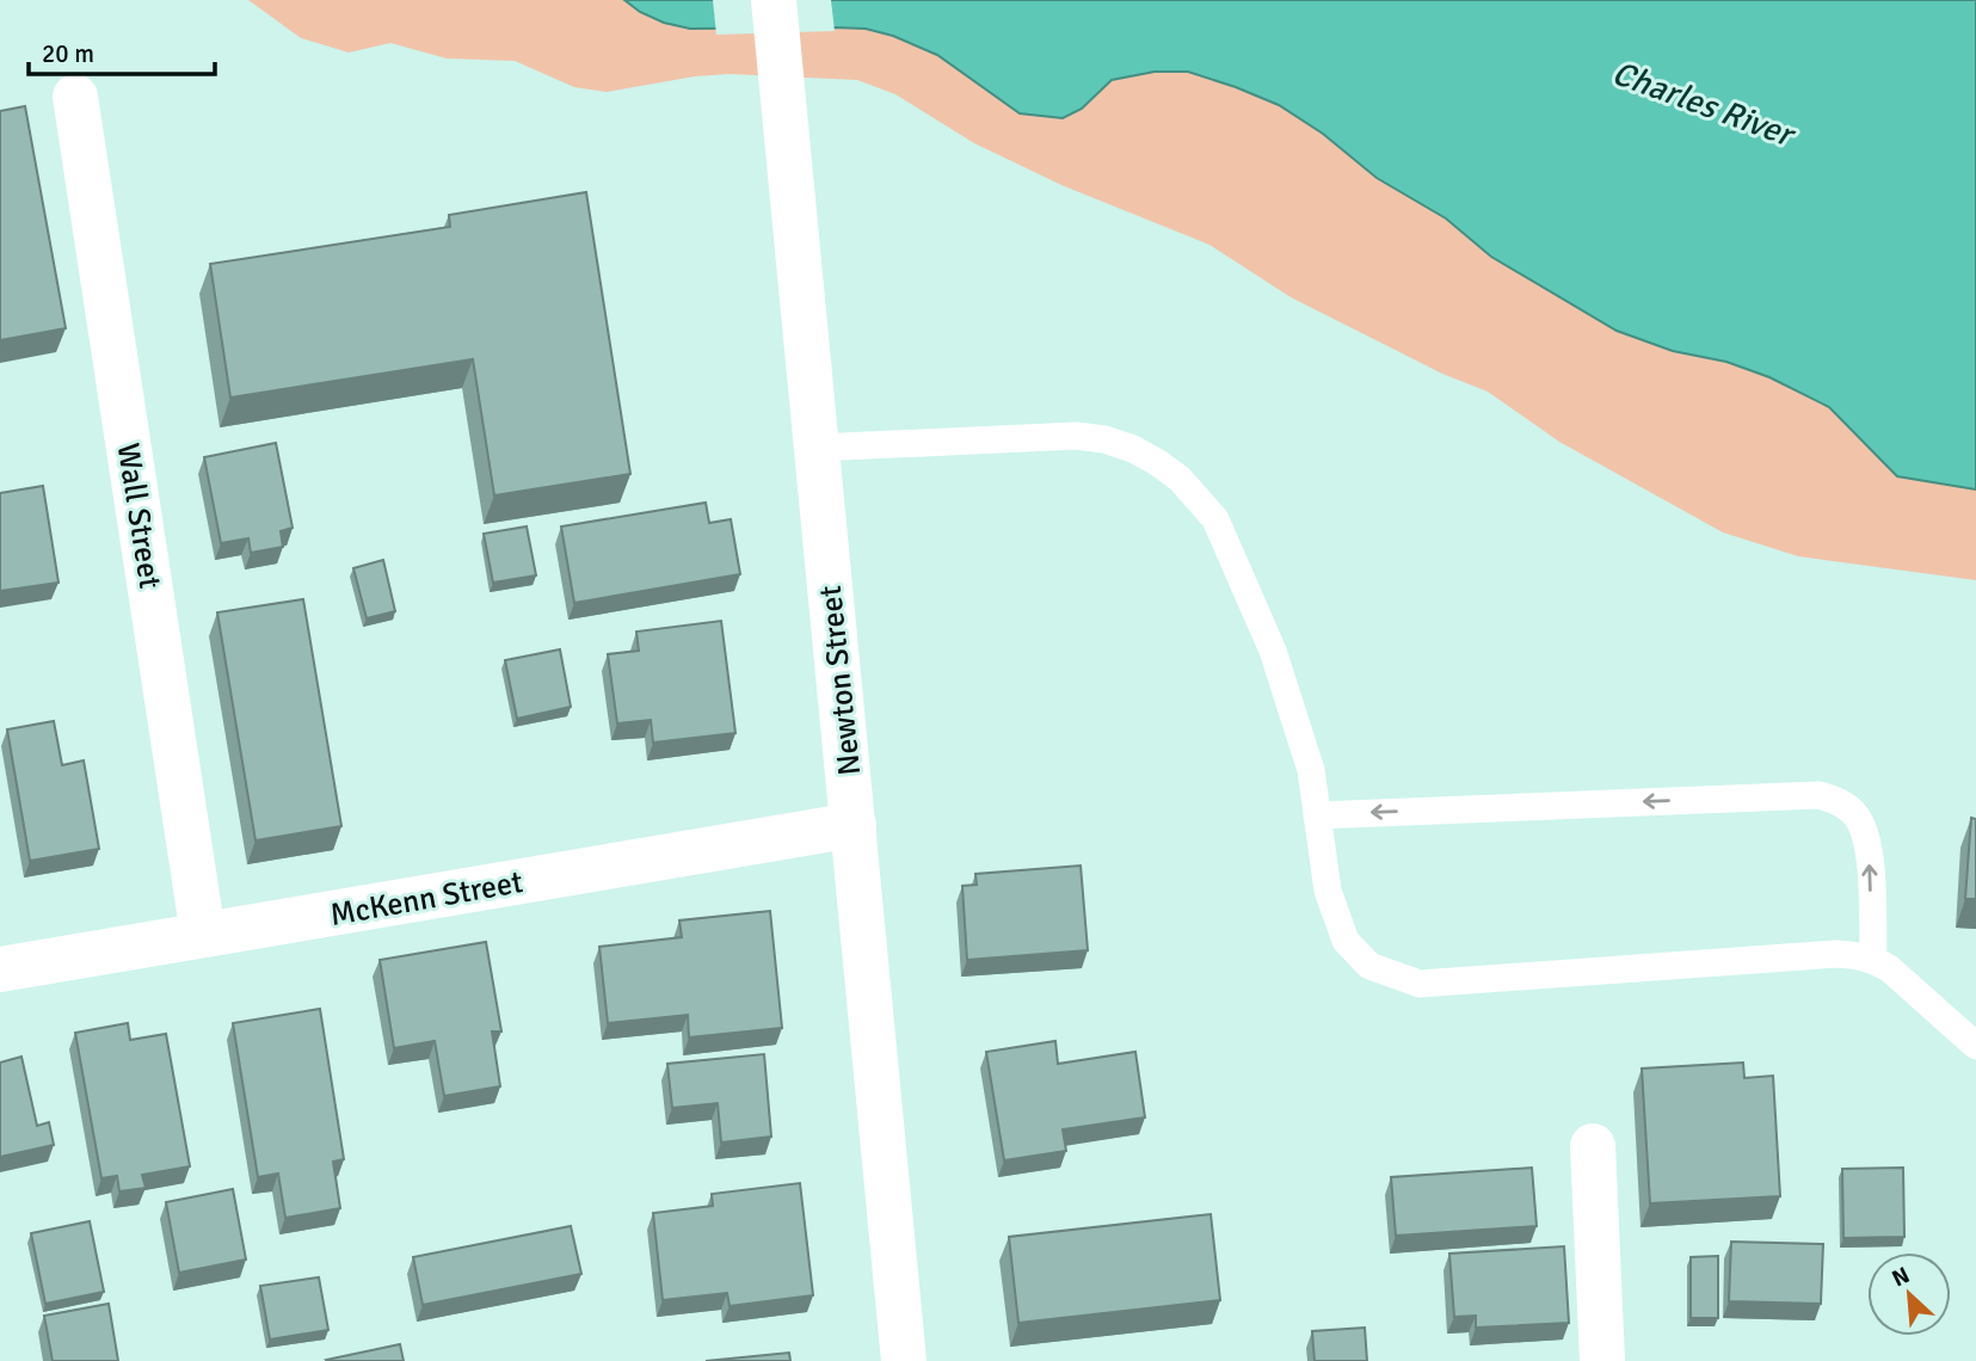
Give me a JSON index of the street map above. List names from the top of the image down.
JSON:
{
  "streets": {
    "street": ["Wall Street", "Newton Street", "McKenn Street"]
  },
  "crossings": [
    ["Wall Street", "McKenn Street"],
    ["Newton Street", "McKenn Street"]
  ],
  "water": ["Charles River"],
  "scale_bar": "20 m",
  "north": "top left"
}
